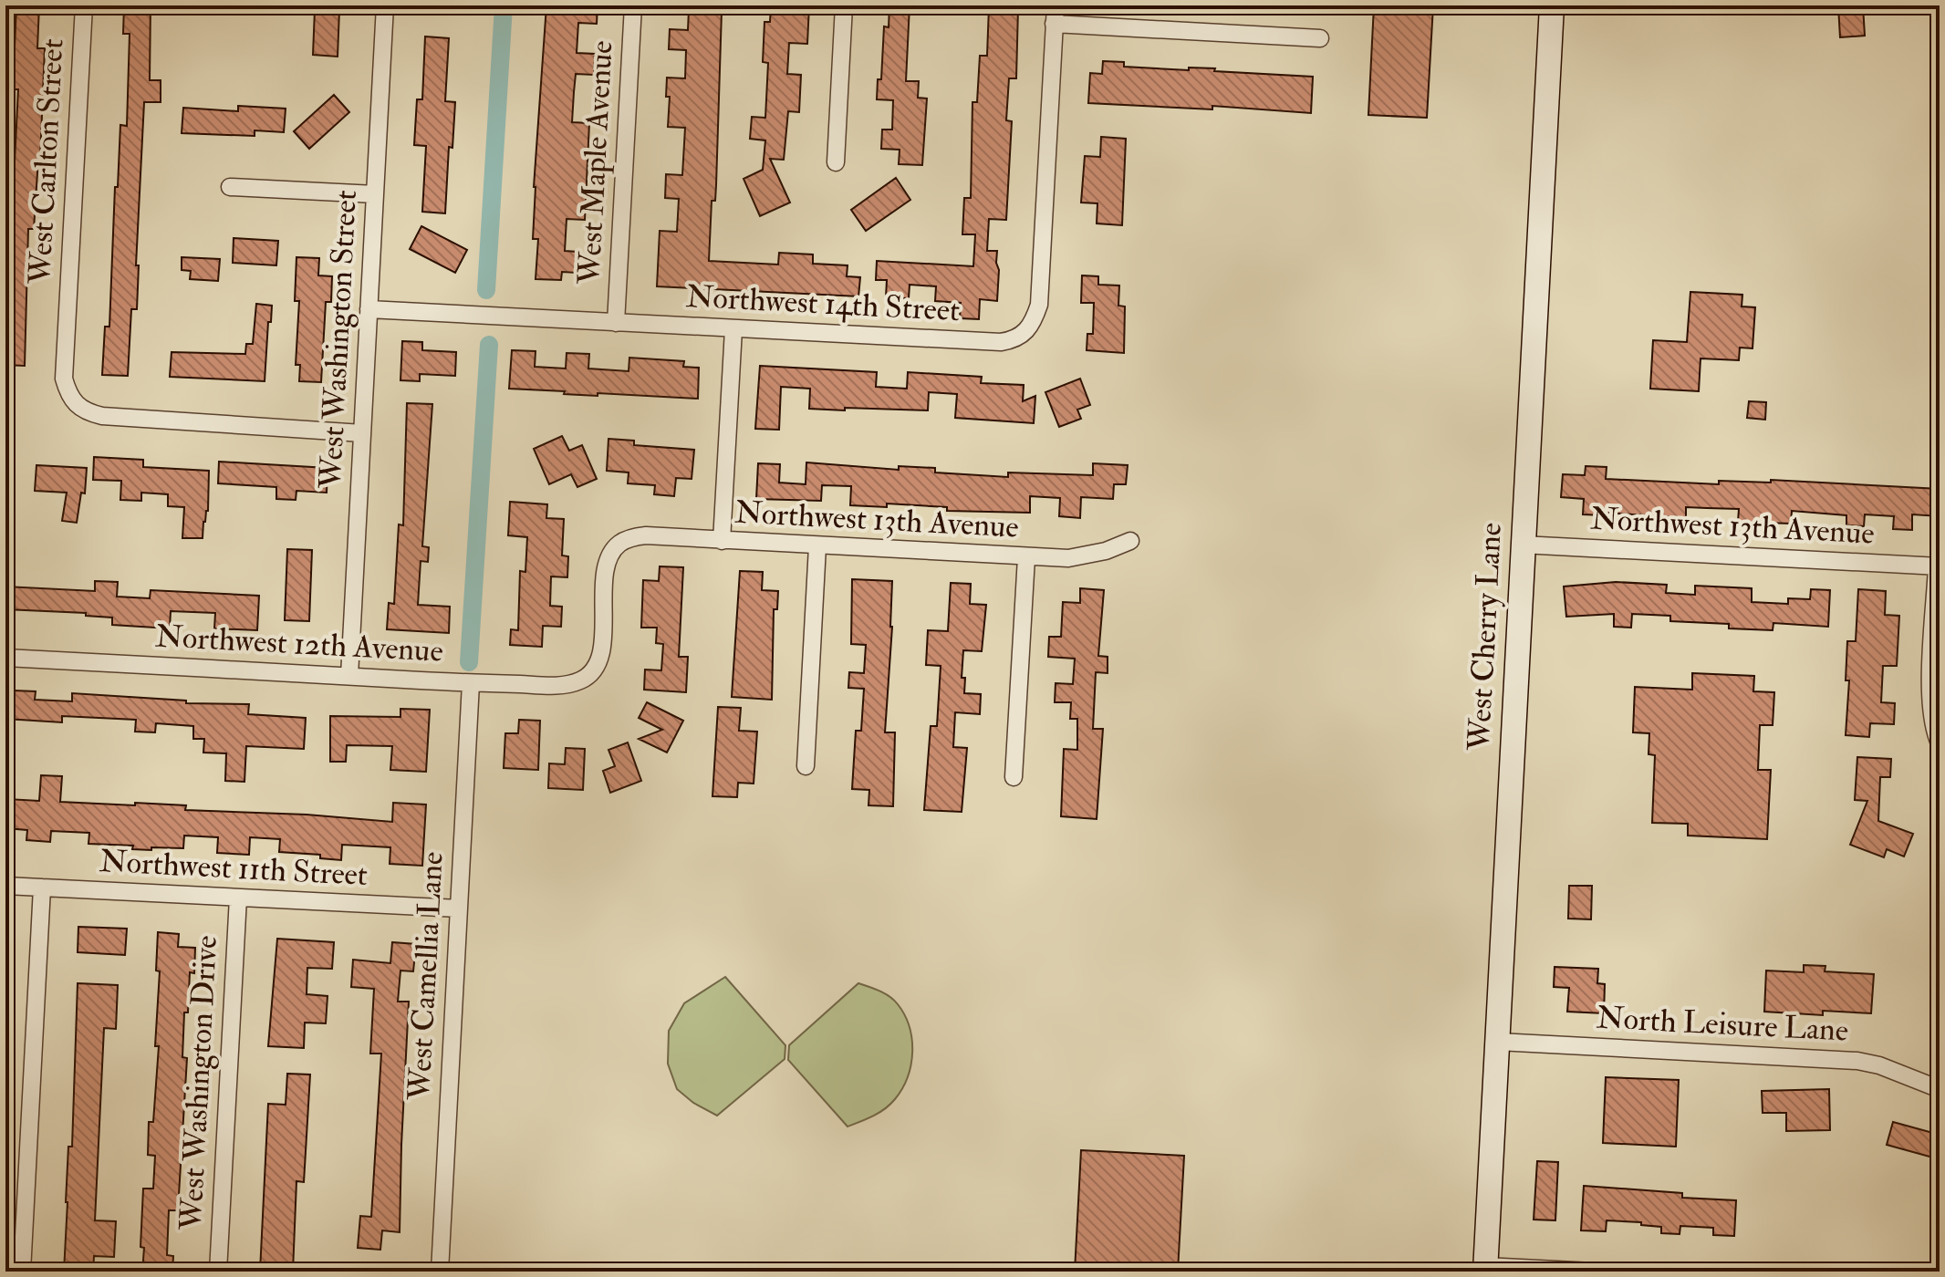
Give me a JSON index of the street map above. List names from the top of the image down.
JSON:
{
  "streets": {
    "main road": ["West Cherry Lane"],
    "street": [
      "West Carlton Street",
      "West Maple Avenue",
      "Northwest 14th Street",
      "West Washington Street",
      "Northwest 13th Avenue",
      "Northwest 12th Avenue",
      "Northwest 11th Street",
      "West Camellia Lane",
      "North Leisure Lane",
      "West Washington Drive"
    ]
  },
  "crossings": [
    ["West Carlton Street", "West Washington Street"],
    ["West Maple Avenue", "Northwest 14th Street"],
    ["Northwest 14th Street", "West Washington Street"],
    ["West Washington Street", "Northwest 12th Avenue"],
    ["Northwest 13th Avenue", "West Cherry Lane"],
    ["Northwest 13th Avenue", "Northwest 12th Avenue"],
    ["West Cherry Lane", "North Leisure Lane"],
    ["Northwest 12th Avenue", "West Camellia Lane"],
    ["Northwest 11th Street", "West Camellia Lane"],
    ["Northwest 11th Street", "West Washington Drive"]
  ]
}
